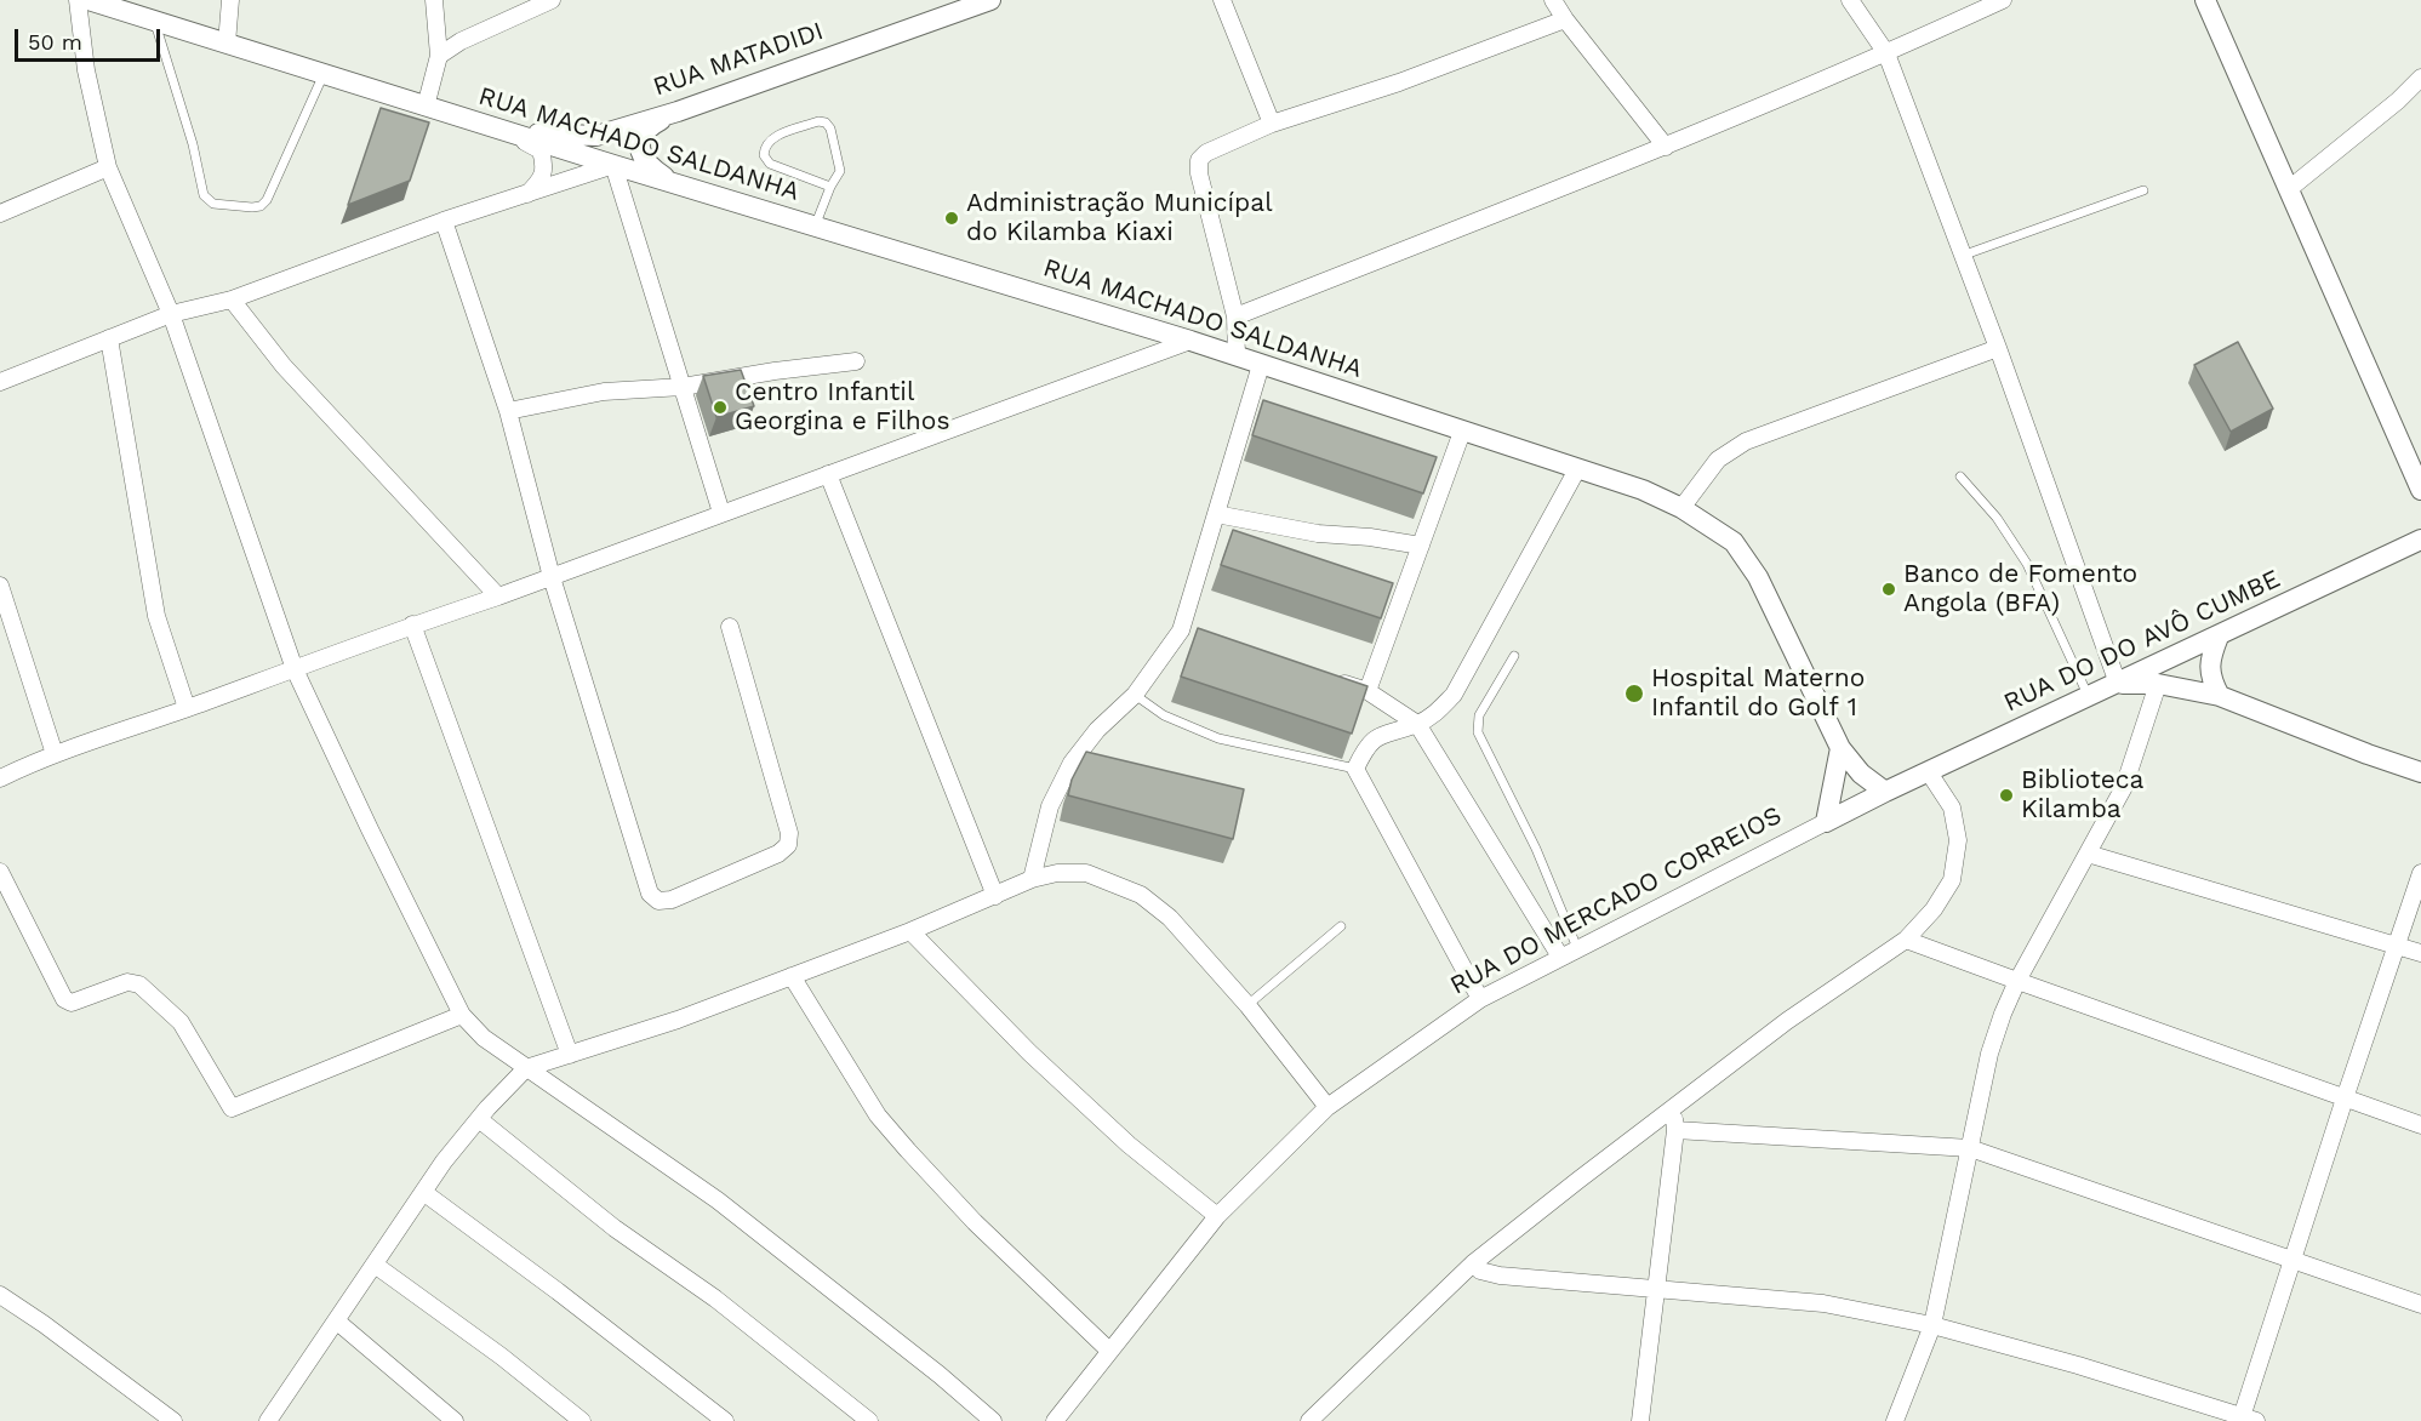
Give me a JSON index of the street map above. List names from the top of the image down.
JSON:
{
  "streets": {
    "street": [
      "RUA MATADIDI",
      "RUA MACHADO SALDANHA",
      "RUA DO DO AVÔ CUMBE",
      "RUA DO MERCADO CORREIOS"
    ]
  },
  "crossings": [
    ["RUA MATADIDI", "RUA MACHADO SALDANHA"],
    ["RUA MACHADO SALDANHA", "RUA DO DO AVÔ CUMBE"],
    ["RUA MACHADO SALDANHA", "RUA DO MERCADO CORREIOS"],
    ["RUA DO DO AVÔ CUMBE", "RUA DO MERCADO CORREIOS"]
  ],
  "places": [
    "Administração Municípal do Kilamba Kiaxi",
    "Centro Infantil Georgina e Filhos",
    "Banco de Fomento Angola (BFA)",
    "Hospital Materno Infantil do Golf 1",
    "Biblioteca Kilamba"
  ],
  "scale_bar": "50 m"
}
